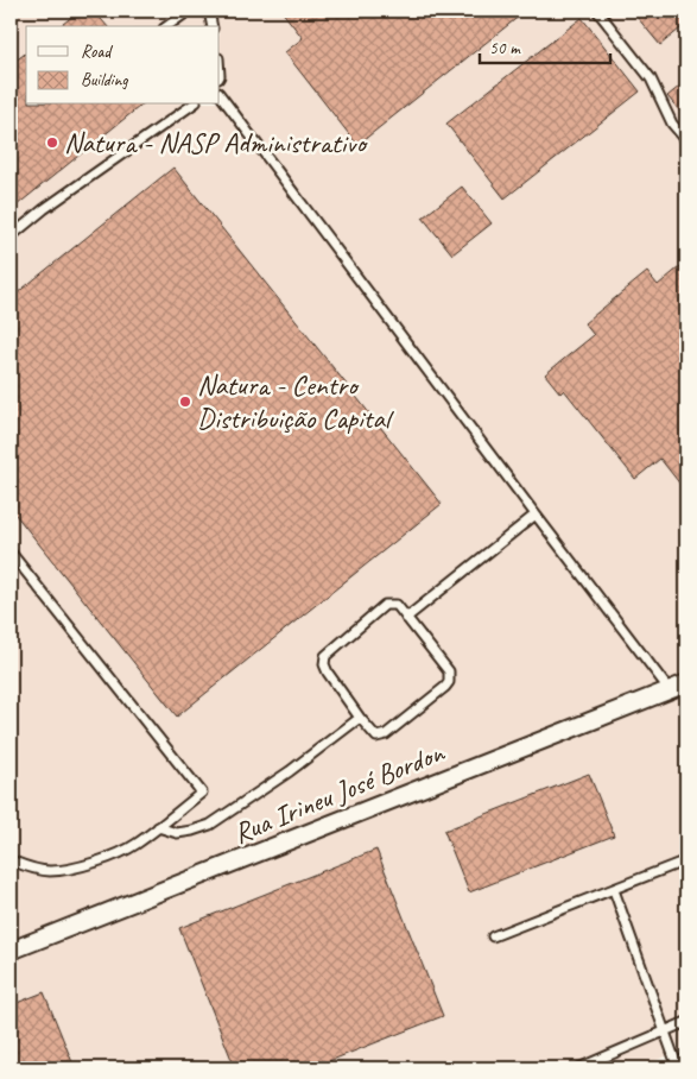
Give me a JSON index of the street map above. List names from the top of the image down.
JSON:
{
  "streets": {
    "street": ["Rua Irineu José Bordon"]
  },
  "places": ["Natura - NASP Administrativo", "Natura - Centro Distribuição Capital"],
  "legend": ["Road", "Building"],
  "scale_bar": "50 m"
}
